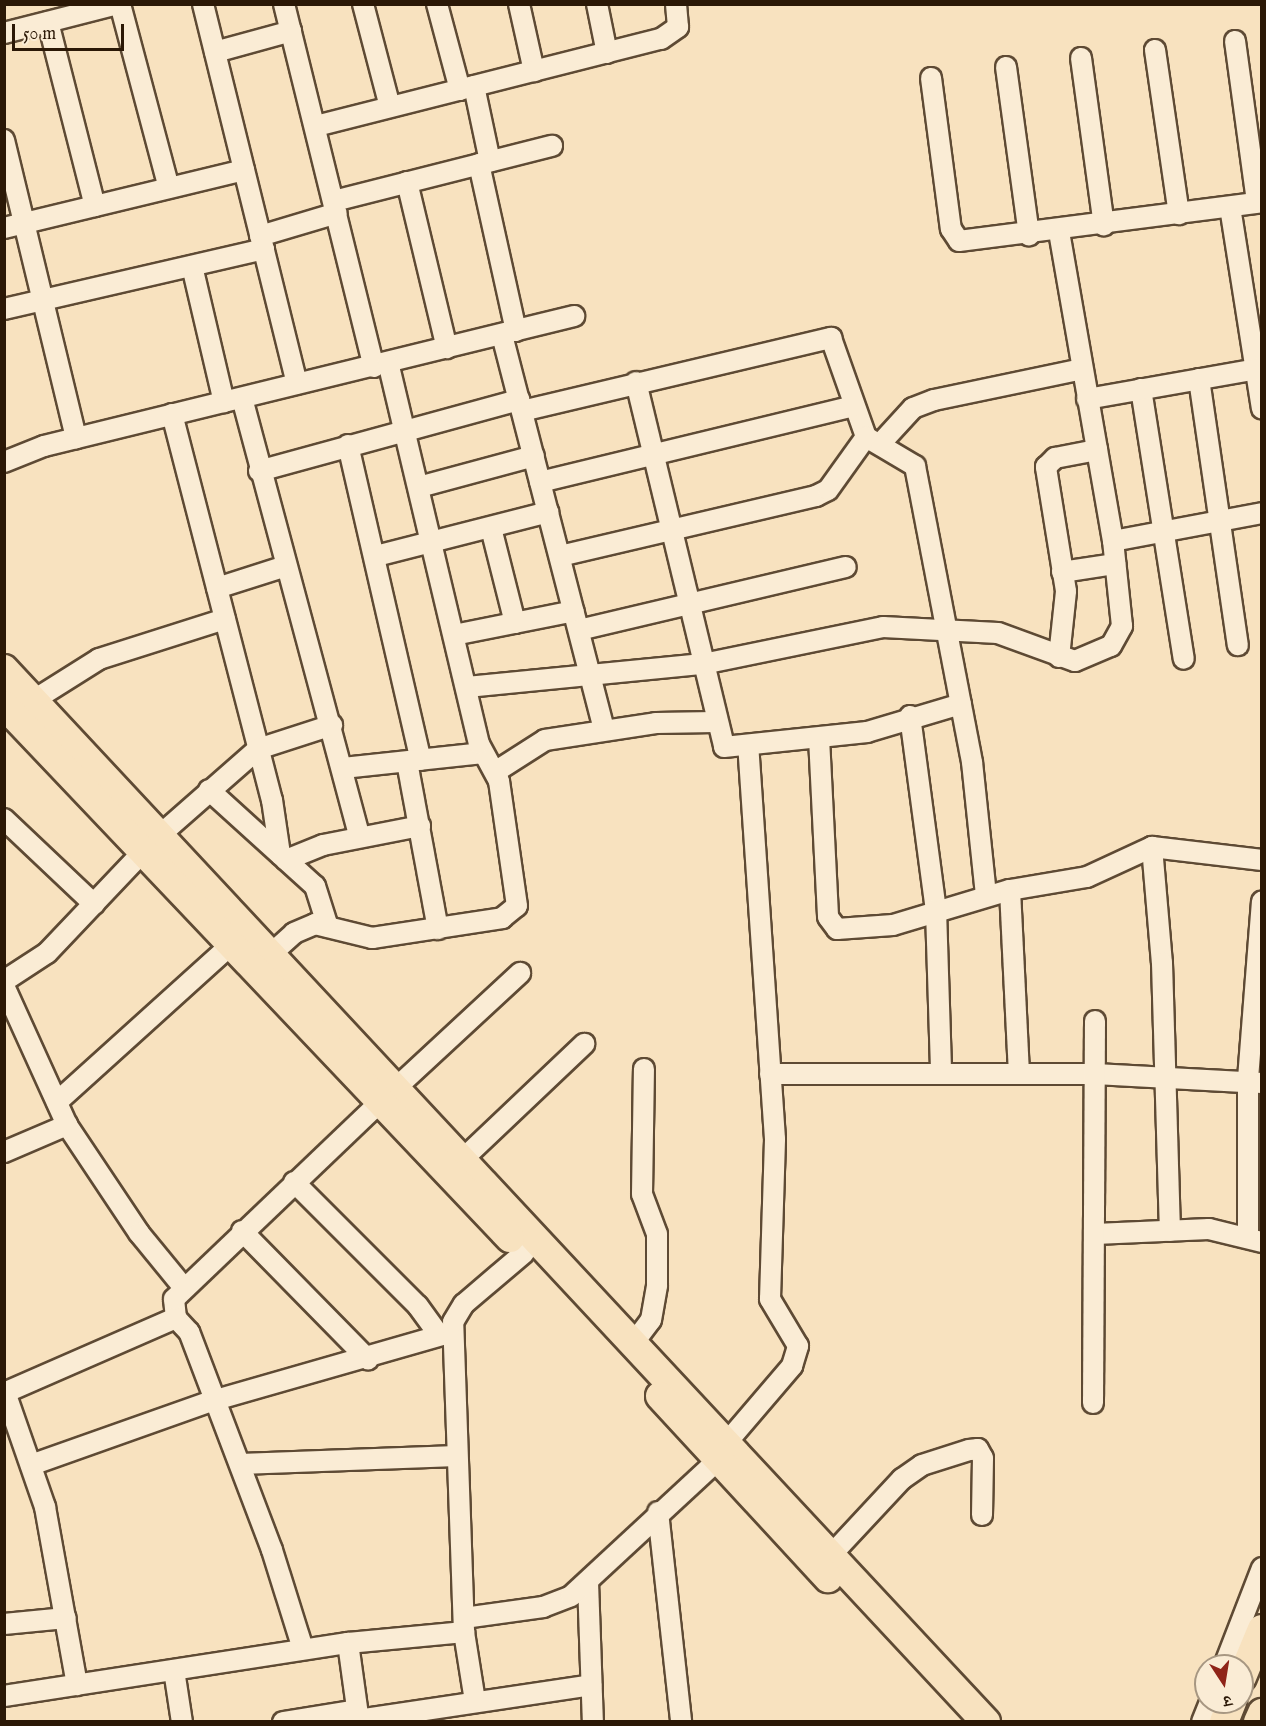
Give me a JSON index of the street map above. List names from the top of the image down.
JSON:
{
  "scale_bar": "50 m",
  "north": "bottom"
}
